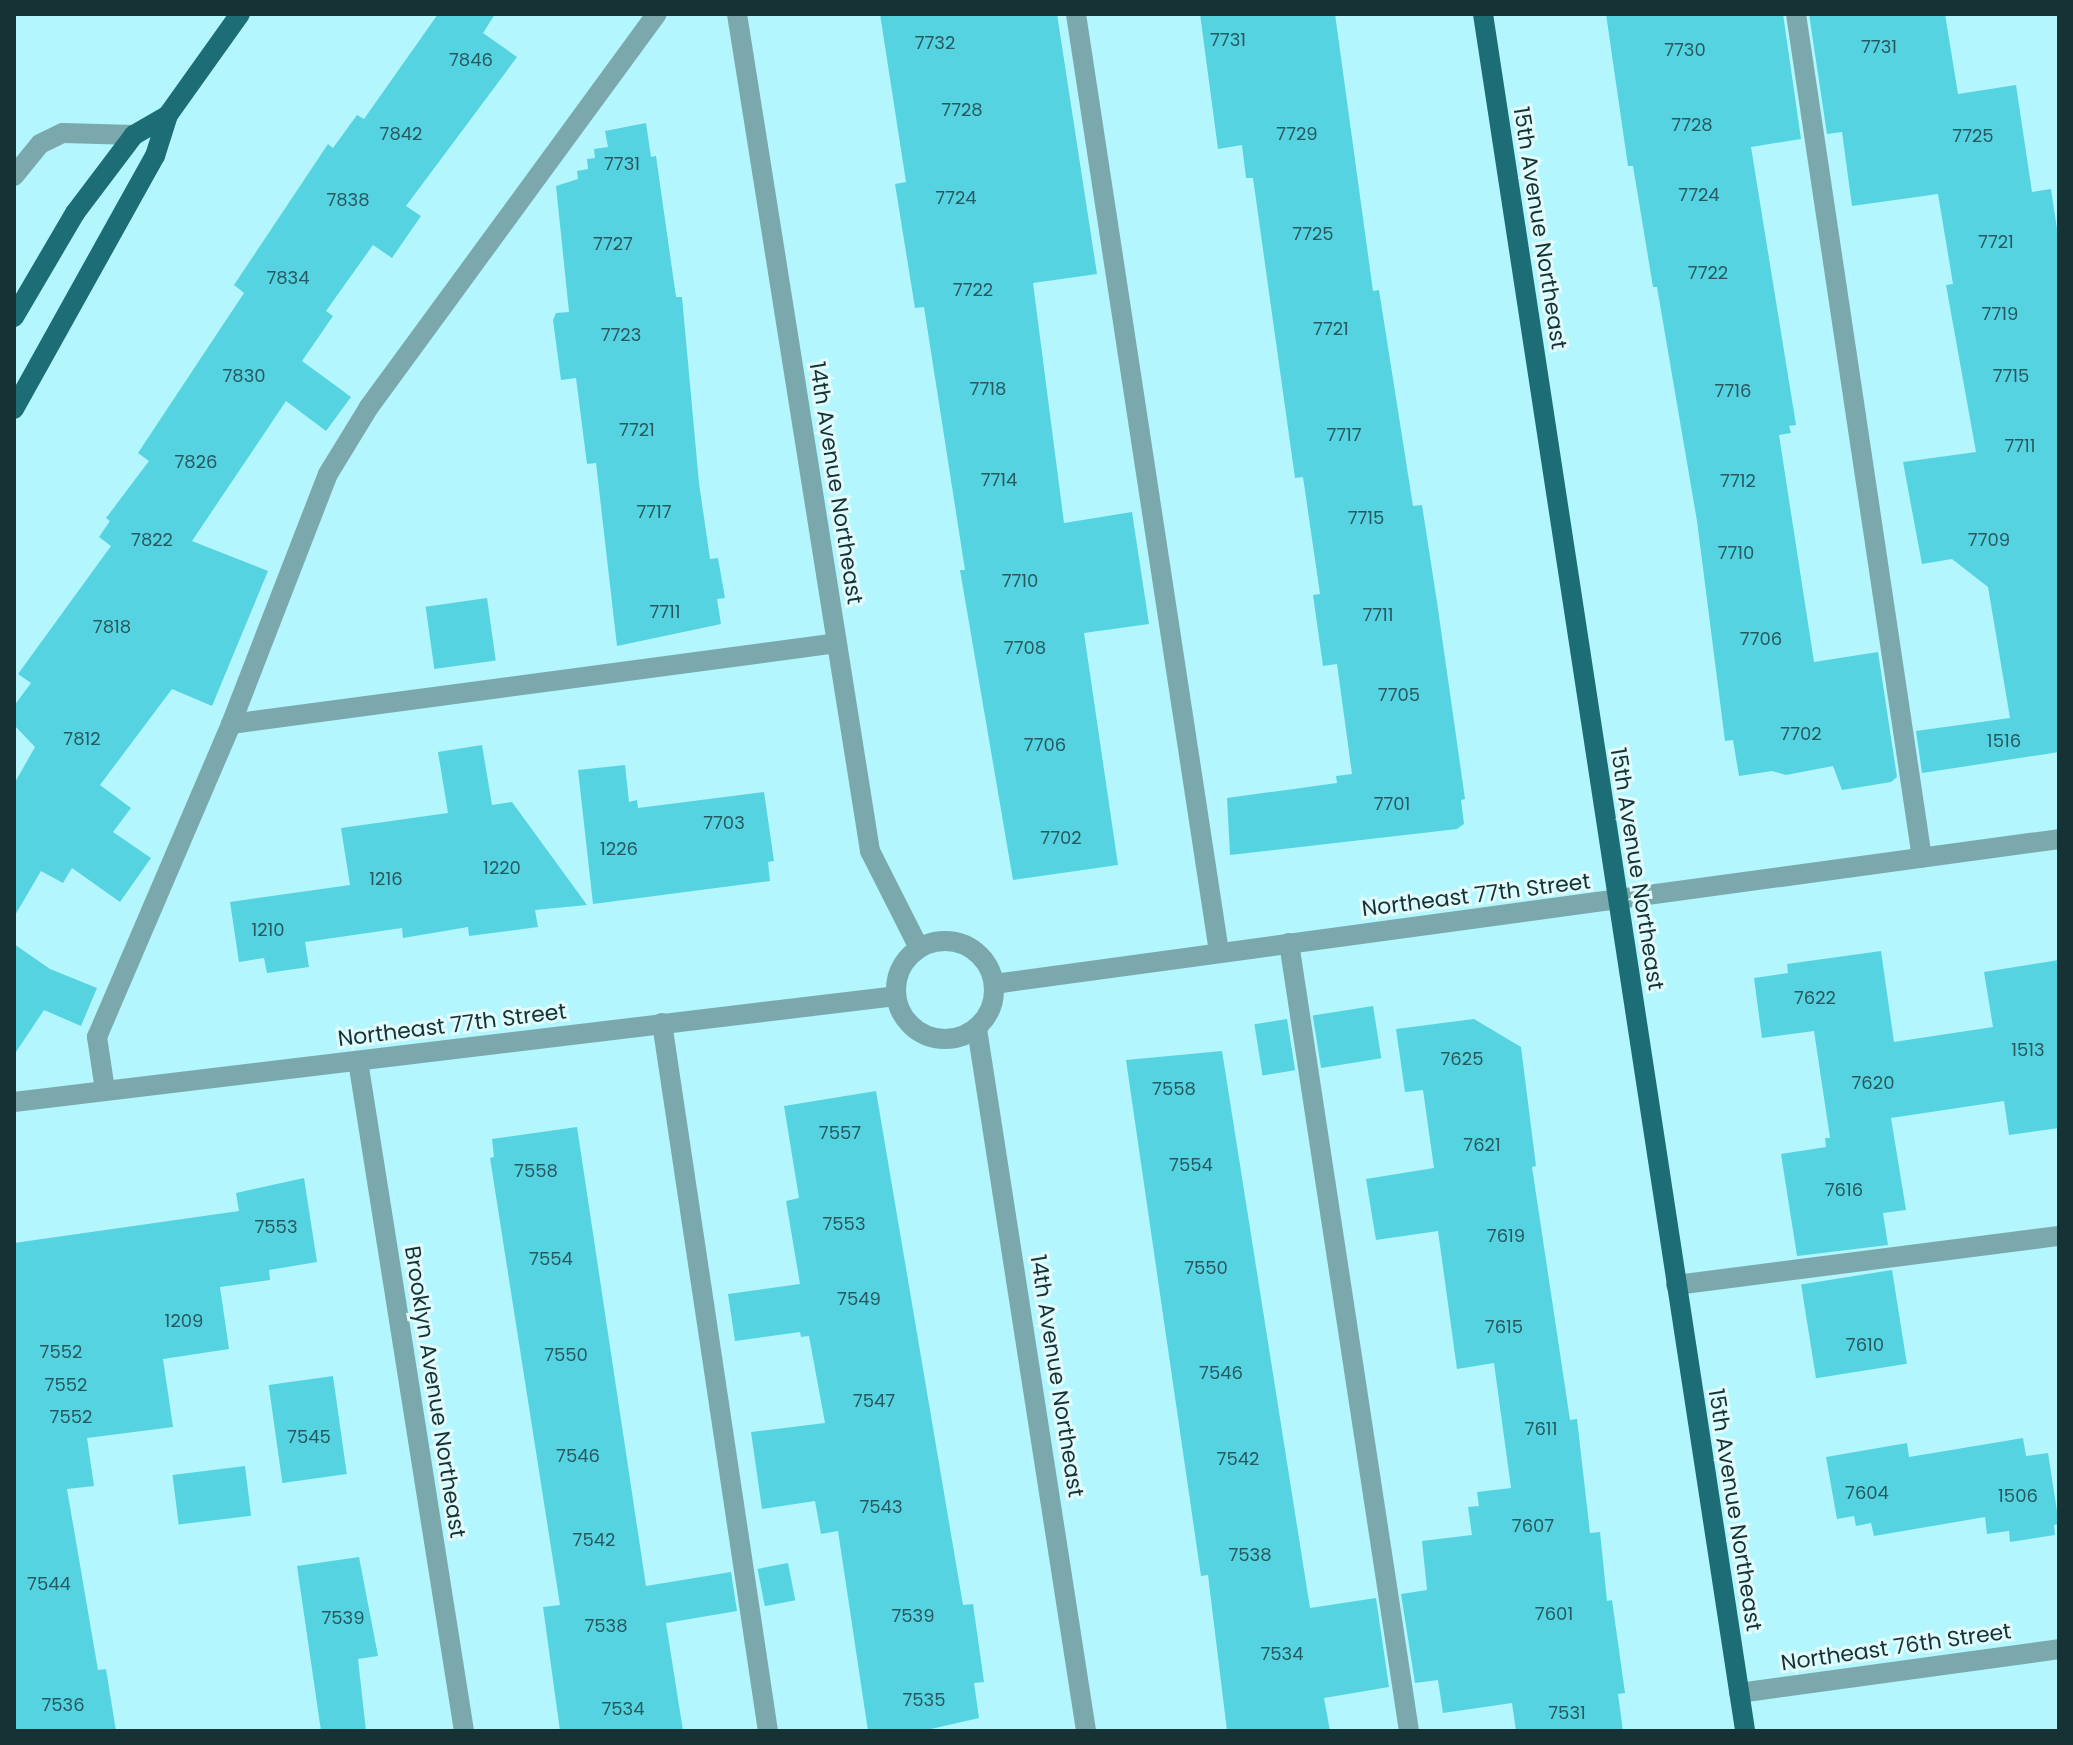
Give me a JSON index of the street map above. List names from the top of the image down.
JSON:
{
  "streets": {
    "main road": ["15th Avenue Northeast"],
    "street": [
      "14th Avenue Northeast",
      "Northeast 77th Street",
      "Brooklyn Avenue Northeast",
      "Northeast 76th Street"
    ]
  },
  "crossings": [
    ["15th Avenue Northeast", "Northeast 77th Street"],
    ["15th Avenue Northeast", "Northeast 76th Street"],
    ["14th Avenue Northeast", "Northeast 77th Street"],
    ["Northeast 77th Street", "Brooklyn Avenue Northeast"]
  ],
  "house_numbers": [
    "7731",
    "7732",
    "7731",
    "7730",
    "7846",
    "7728",
    "7728",
    "7842",
    "7729",
    "7725",
    "7731",
    "7724",
    "7724",
    "7838",
    "7725",
    "7721",
    "7727",
    "7722",
    "7834",
    "7722",
    "7719",
    "7721",
    "7723",
    "7830",
    "7715",
    "7718",
    "7716",
    "7721",
    "7717",
    "7711",
    "7826",
    "7714",
    "7712",
    "7717",
    "7715",
    "7822",
    "7709",
    "7710",
    "7710",
    "7711",
    "7711",
    "7818",
    "7706",
    "7708",
    "7705",
    "7702",
    "7812",
    "1516",
    "7706",
    "7701",
    "7703",
    "7702",
    "1226",
    "1220",
    "1216",
    "1210",
    "7622",
    "1513",
    "7625",
    "7620",
    "7558",
    "7557",
    "7621",
    "7554",
    "7558",
    "7616",
    "7553",
    "7553",
    "7619",
    "7554",
    "7550",
    "7549",
    "1209",
    "7615",
    "7610",
    "7552",
    "7550",
    "7546",
    "7552",
    "7547",
    "7552",
    "7611",
    "7545",
    "7546",
    "7542",
    "7604",
    "1506",
    "7543",
    "7607",
    "7542",
    "7538",
    "7544",
    "7601",
    "7539",
    "7539",
    "7538",
    "7534",
    "7535",
    "7536",
    "7534",
    "7531"
  ]
}
